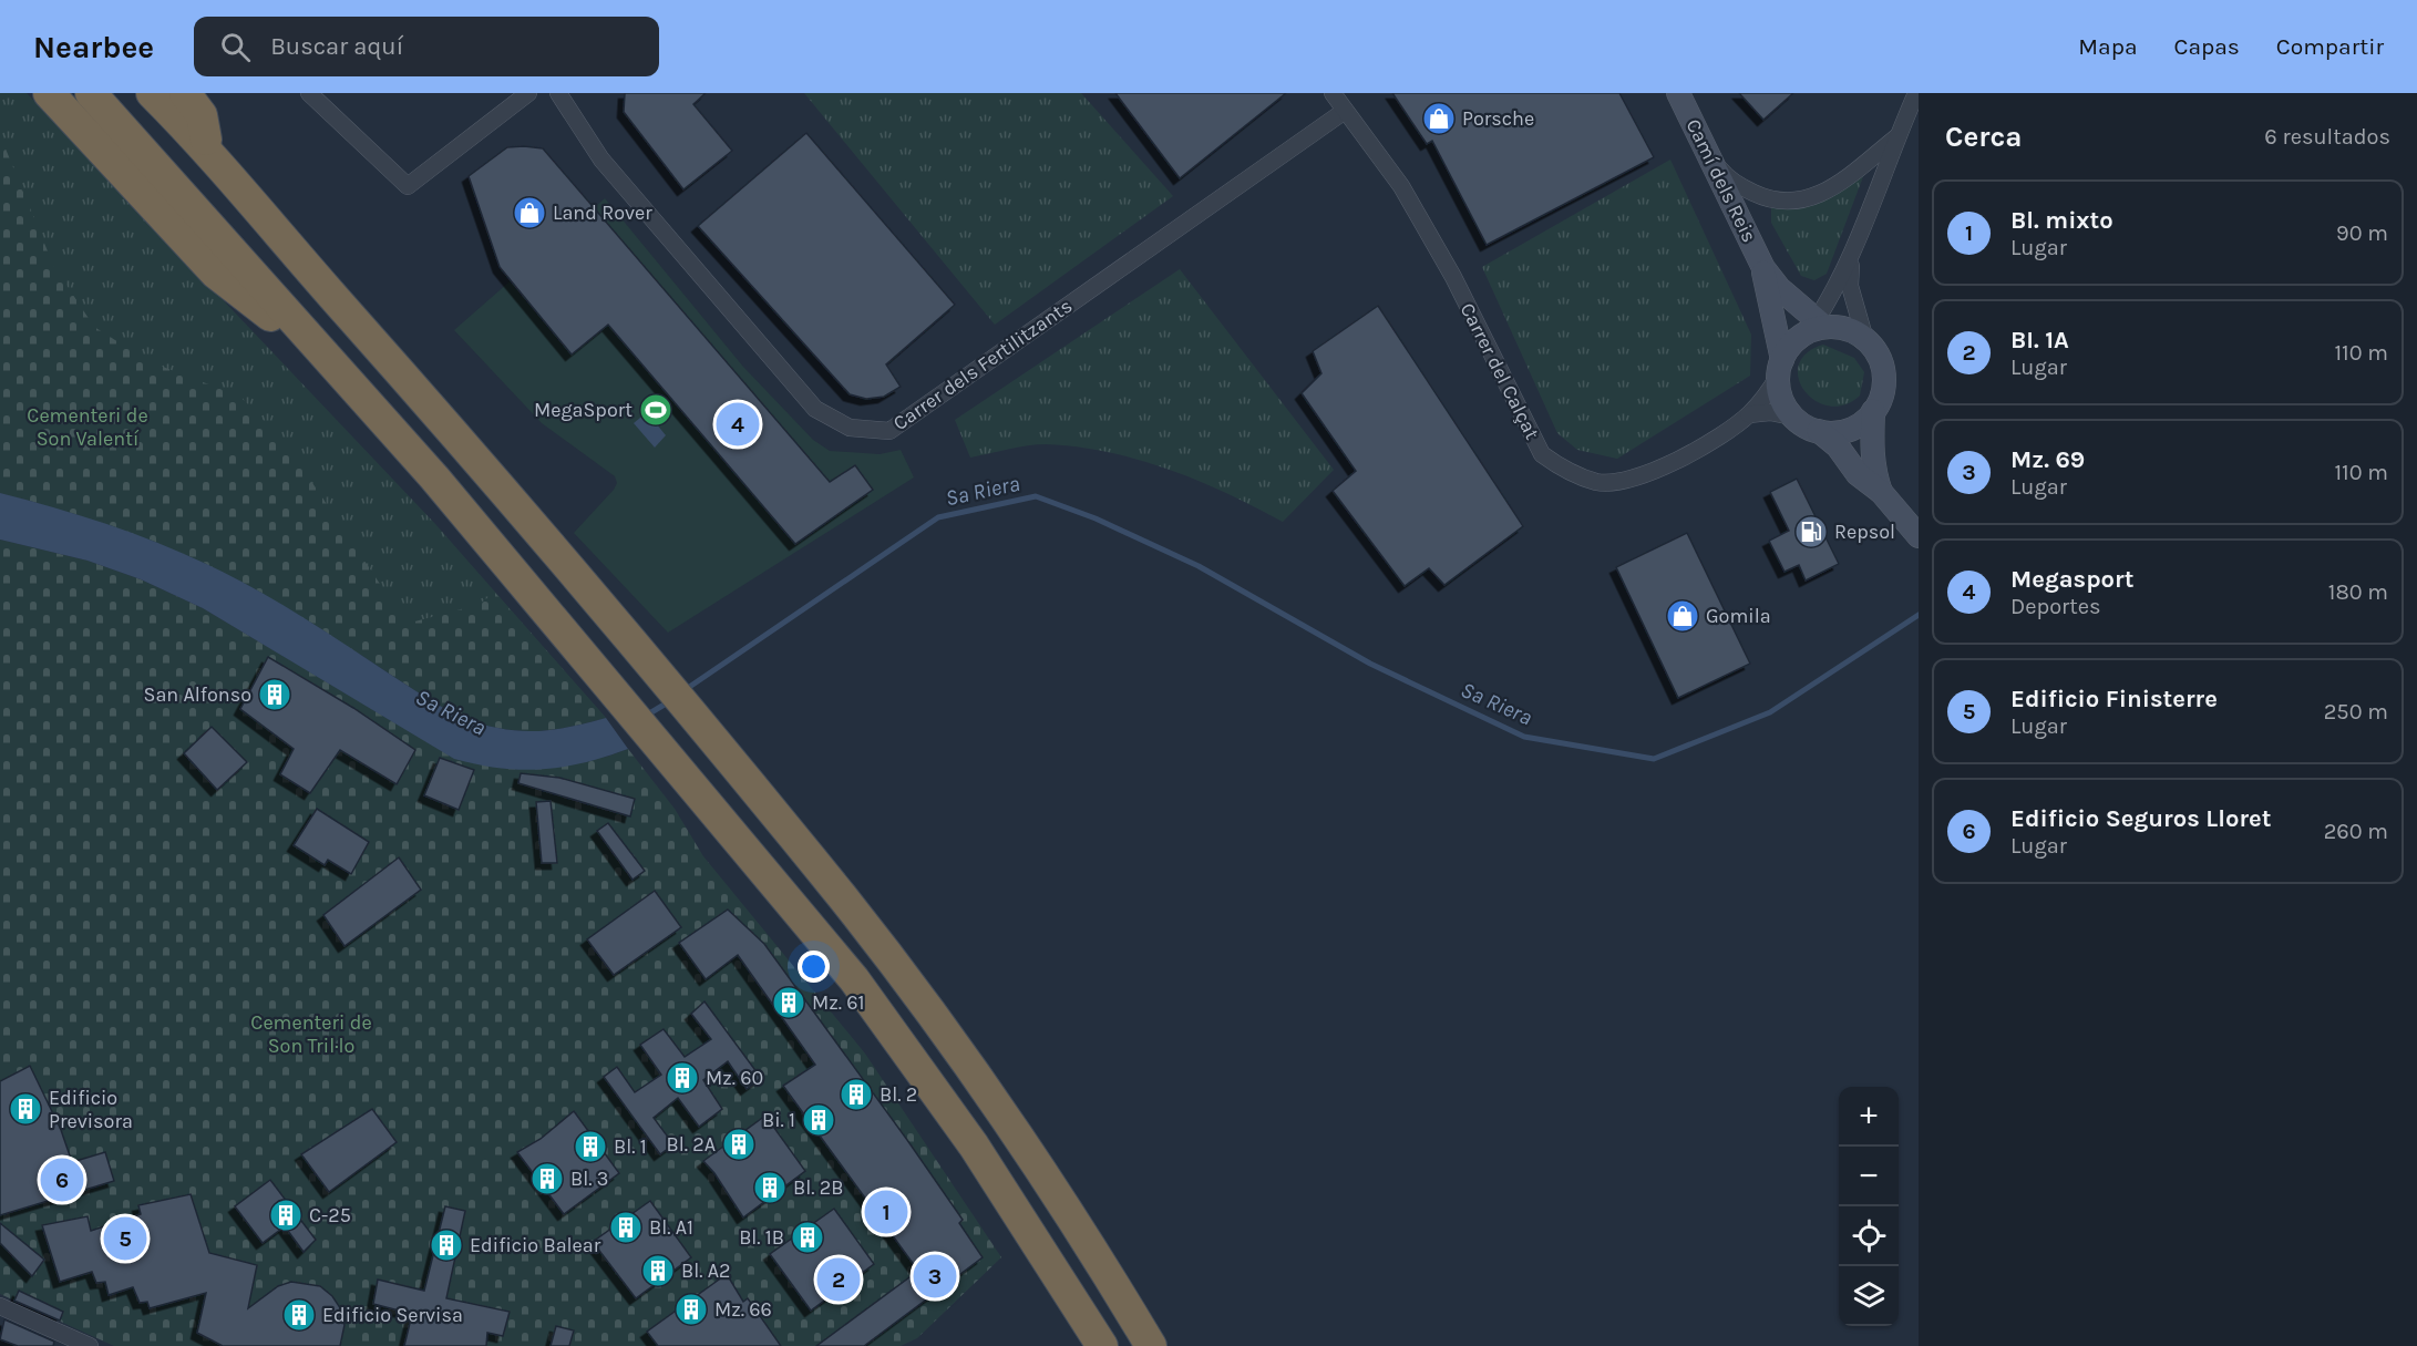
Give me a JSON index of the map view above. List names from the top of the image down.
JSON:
{
  "streets": {
    "street": ["Camí dels Reis", "Carrer dels Fertilitzants", "Carrer del Calçat"]
  },
  "crossings": [
    ["Carrer dels Fertilitzants", "Carrer del Calçat"]
  ],
  "water": ["Sa Riera"],
  "parks": ["Cementeri de Son Valentí", "Cementeri de Son Tril·lo"],
  "places": {
    "shop": ["Porsche", "Land Rover", "Gomila"],
    "sports": ["MegaSport"],
    "fuel station": ["Repsol"],
    "building": [
      "San Alfonso",
      "Mz. 61",
      "Mz. 60",
      "Bl. 2",
      "Edificio Previsora",
      "Bi. 1",
      "Bl. 2A",
      "Bl. 1",
      "Bl. 3",
      "Bl. 2B",
      "C-25",
      "Bl. A1",
      "Bl. 1B",
      "Edificio Balear",
      "Bl. A2",
      "Mz. 66",
      "Edificio Servisa"
    ]
  },
  "page": {
    "header": "Nearbee",
    "search": "Buscar aquí",
    "nav": ["Mapa", "Capas", "Compartir"],
    "heading": ["Cerca", "6 resultados"],
    "list": [
      {
        "mark": "1",
        "name": "Bl. mixto",
        "note": "Lugar",
        "value": "90 m"
      },
      {
        "mark": "2",
        "name": "BI. 1A",
        "note": "Lugar",
        "value": "110 m"
      },
      {
        "mark": "3",
        "name": "Mz. 69",
        "note": "Lugar",
        "value": "110 m"
      },
      {
        "mark": "4",
        "name": "Megasport",
        "note": "Deportes",
        "value": "180 m"
      },
      {
        "mark": "5",
        "name": "Edificio Finisterre",
        "note": "Lugar",
        "value": "250 m"
      },
      {
        "mark": "6",
        "name": "Edificio Seguros Lloret",
        "note": "Lugar",
        "value": "260 m"
      }
    ],
    "pins": [
      "4",
      "6",
      "1",
      "5",
      "3",
      "2"
    ],
    "map_buttons": ["+", "−"]
  }
}
